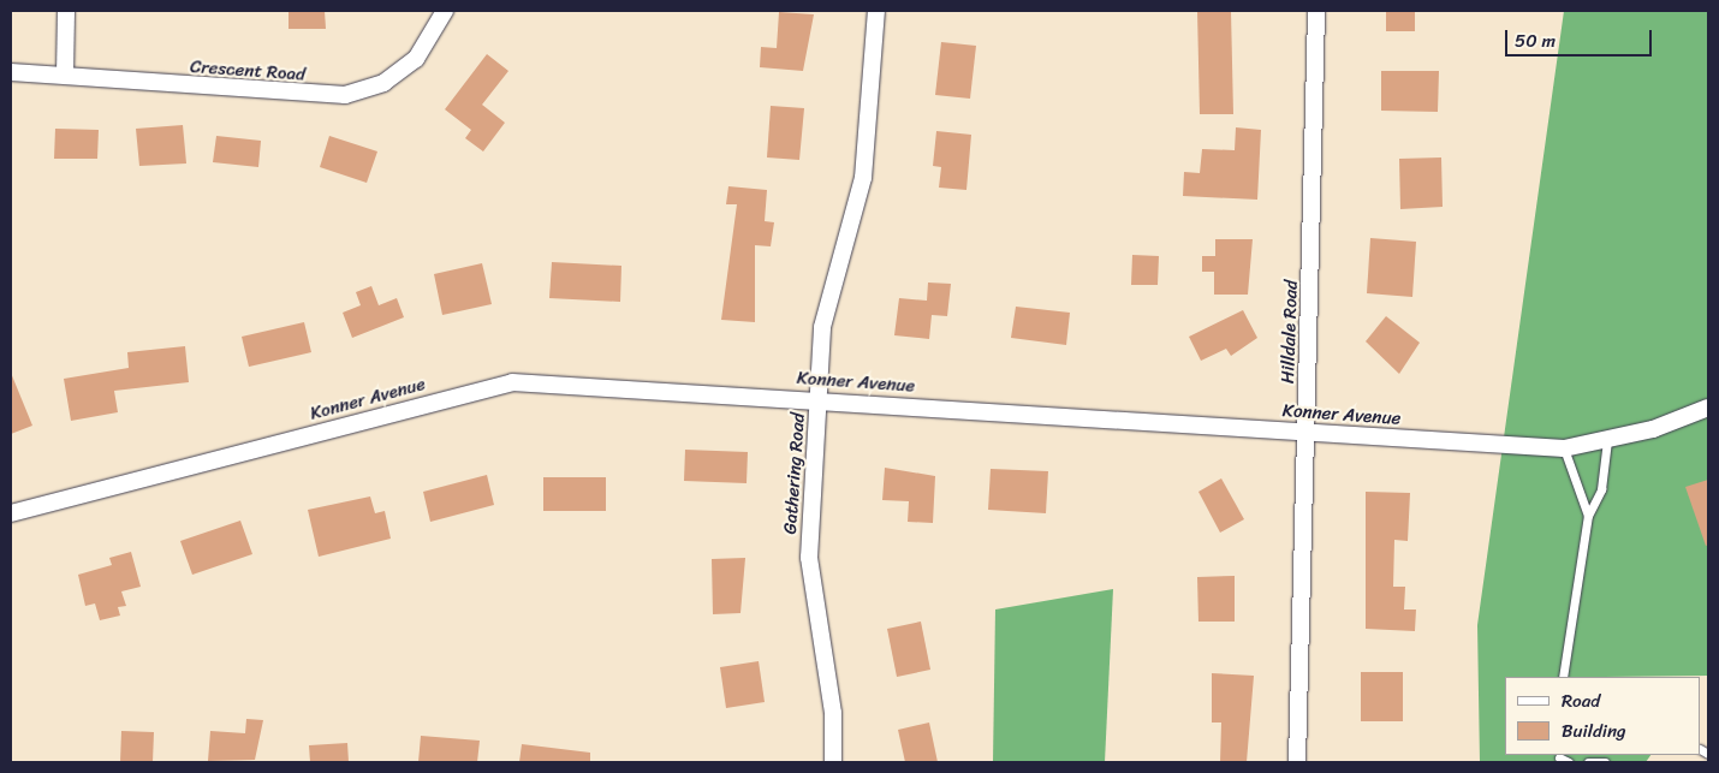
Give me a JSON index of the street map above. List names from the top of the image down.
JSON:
{
  "streets": {
    "street": [
      "Crescent Road",
      "Hilldale Road",
      "Konner Avenue",
      "Gathering Road"
    ]
  },
  "crossings": [
    ["Hilldale Road", "Konner Avenue"],
    ["Konner Avenue", "Gathering Road"]
  ],
  "legend": ["Road", "Building"],
  "scale_bar": "50 m"
}
